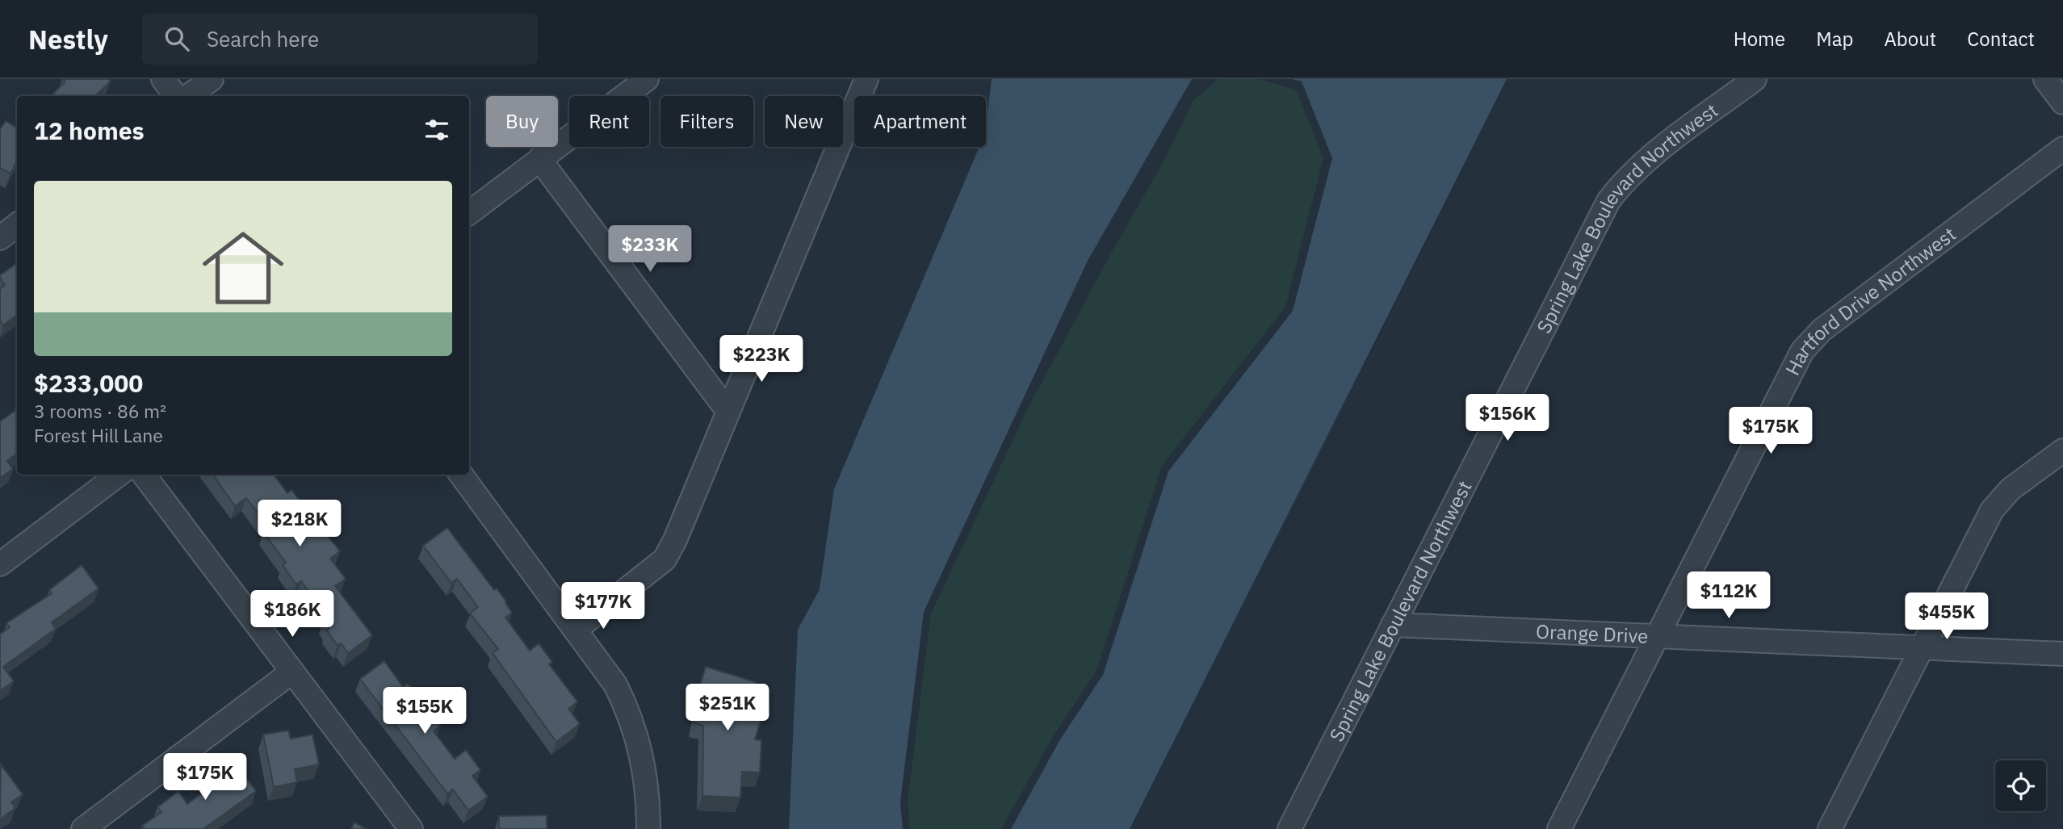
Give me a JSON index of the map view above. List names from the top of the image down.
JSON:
{
  "streets": {
    "street": ["Spring Lake Boulevard Northwest", "Hartford Drive Northwest", "Orange Drive"]
  },
  "crossings": [
    ["Spring Lake Boulevard Northwest", "Orange Drive"],
    ["Hartford Drive Northwest", "Orange Drive"]
  ],
  "page": {
    "header": "Nestly",
    "search": "Search here",
    "nav": [
      "Home",
      "Map",
      "About",
      "Contact"
    ],
    "chip": [
      "Buy",
      "Rent",
      "Filters",
      "New",
      "Apartment"
    ],
    "heading": "12 homes",
    "list": [
      {
        "name": "$233,000",
        "note": "3 rooms · 86 m² · Forest Hill Lane"
      }
    ],
    "price": [
      "$233K",
      "$223K",
      "$156K",
      "$175K",
      "$218K",
      "$112K",
      "$177K",
      "$186K",
      "$455K",
      "$251K",
      "$155K",
      "$175K"
    ]
  }
}
